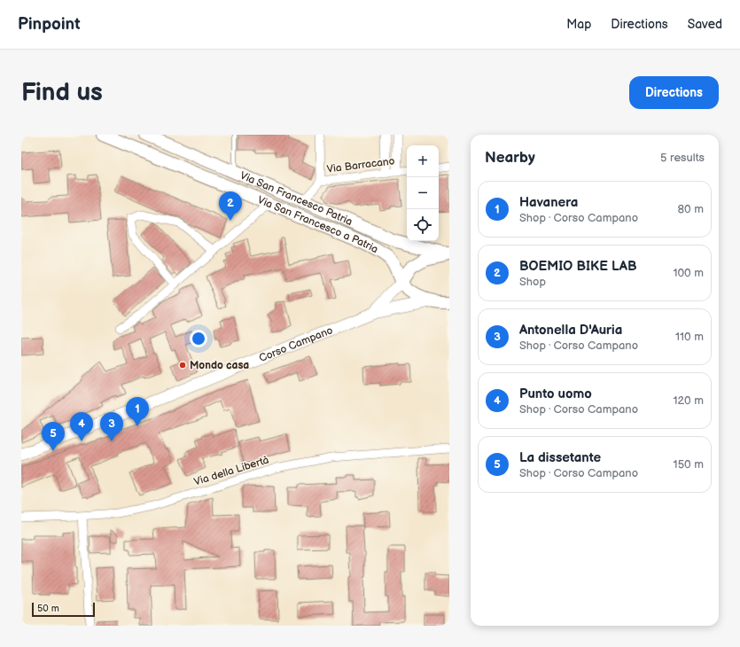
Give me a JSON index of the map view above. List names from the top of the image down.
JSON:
{
  "streets": {
    "main road": ["Via San Francesco Patria", "Via San Francesco a Patria", "Corso Campano"],
    "street": ["Via Barracano", "Via della Libertà"]
  },
  "crossings": [
    ["Via Barracano", "Via San Francesco Patria"]
  ],
  "places": ["Mondo casa"],
  "scale_bar": "50 m",
  "page": {
    "header": "Pinpoint",
    "nav": ["Map", "Directions", "Saved"],
    "buttons": "Directions",
    "title": "Find us",
    "heading": ["Nearby", "5 results"],
    "map_buttons": ["+", "−"],
    "list": [
      {
        "mark": "1",
        "name": "Havanera",
        "note": "Shop · Corso Campano",
        "value": "80 m"
      },
      {
        "mark": "2",
        "name": "BOEMIO BIKE LAB",
        "note": "Shop",
        "value": "100 m"
      },
      {
        "mark": "3",
        "name": "Antonella D'Auria",
        "note": "Shop · Corso Campano",
        "value": "110 m"
      },
      {
        "mark": "4",
        "name": "Punto uomo",
        "note": "Shop · Corso Campano",
        "value": "120 m"
      },
      {
        "mark": "5",
        "name": "La dissetante",
        "note": "Shop · Corso Campano",
        "value": "150 m"
      }
    ],
    "pins": [
      "2",
      "1",
      "3",
      "4",
      "5"
    ],
    "scale": "50 m"
  }
}
